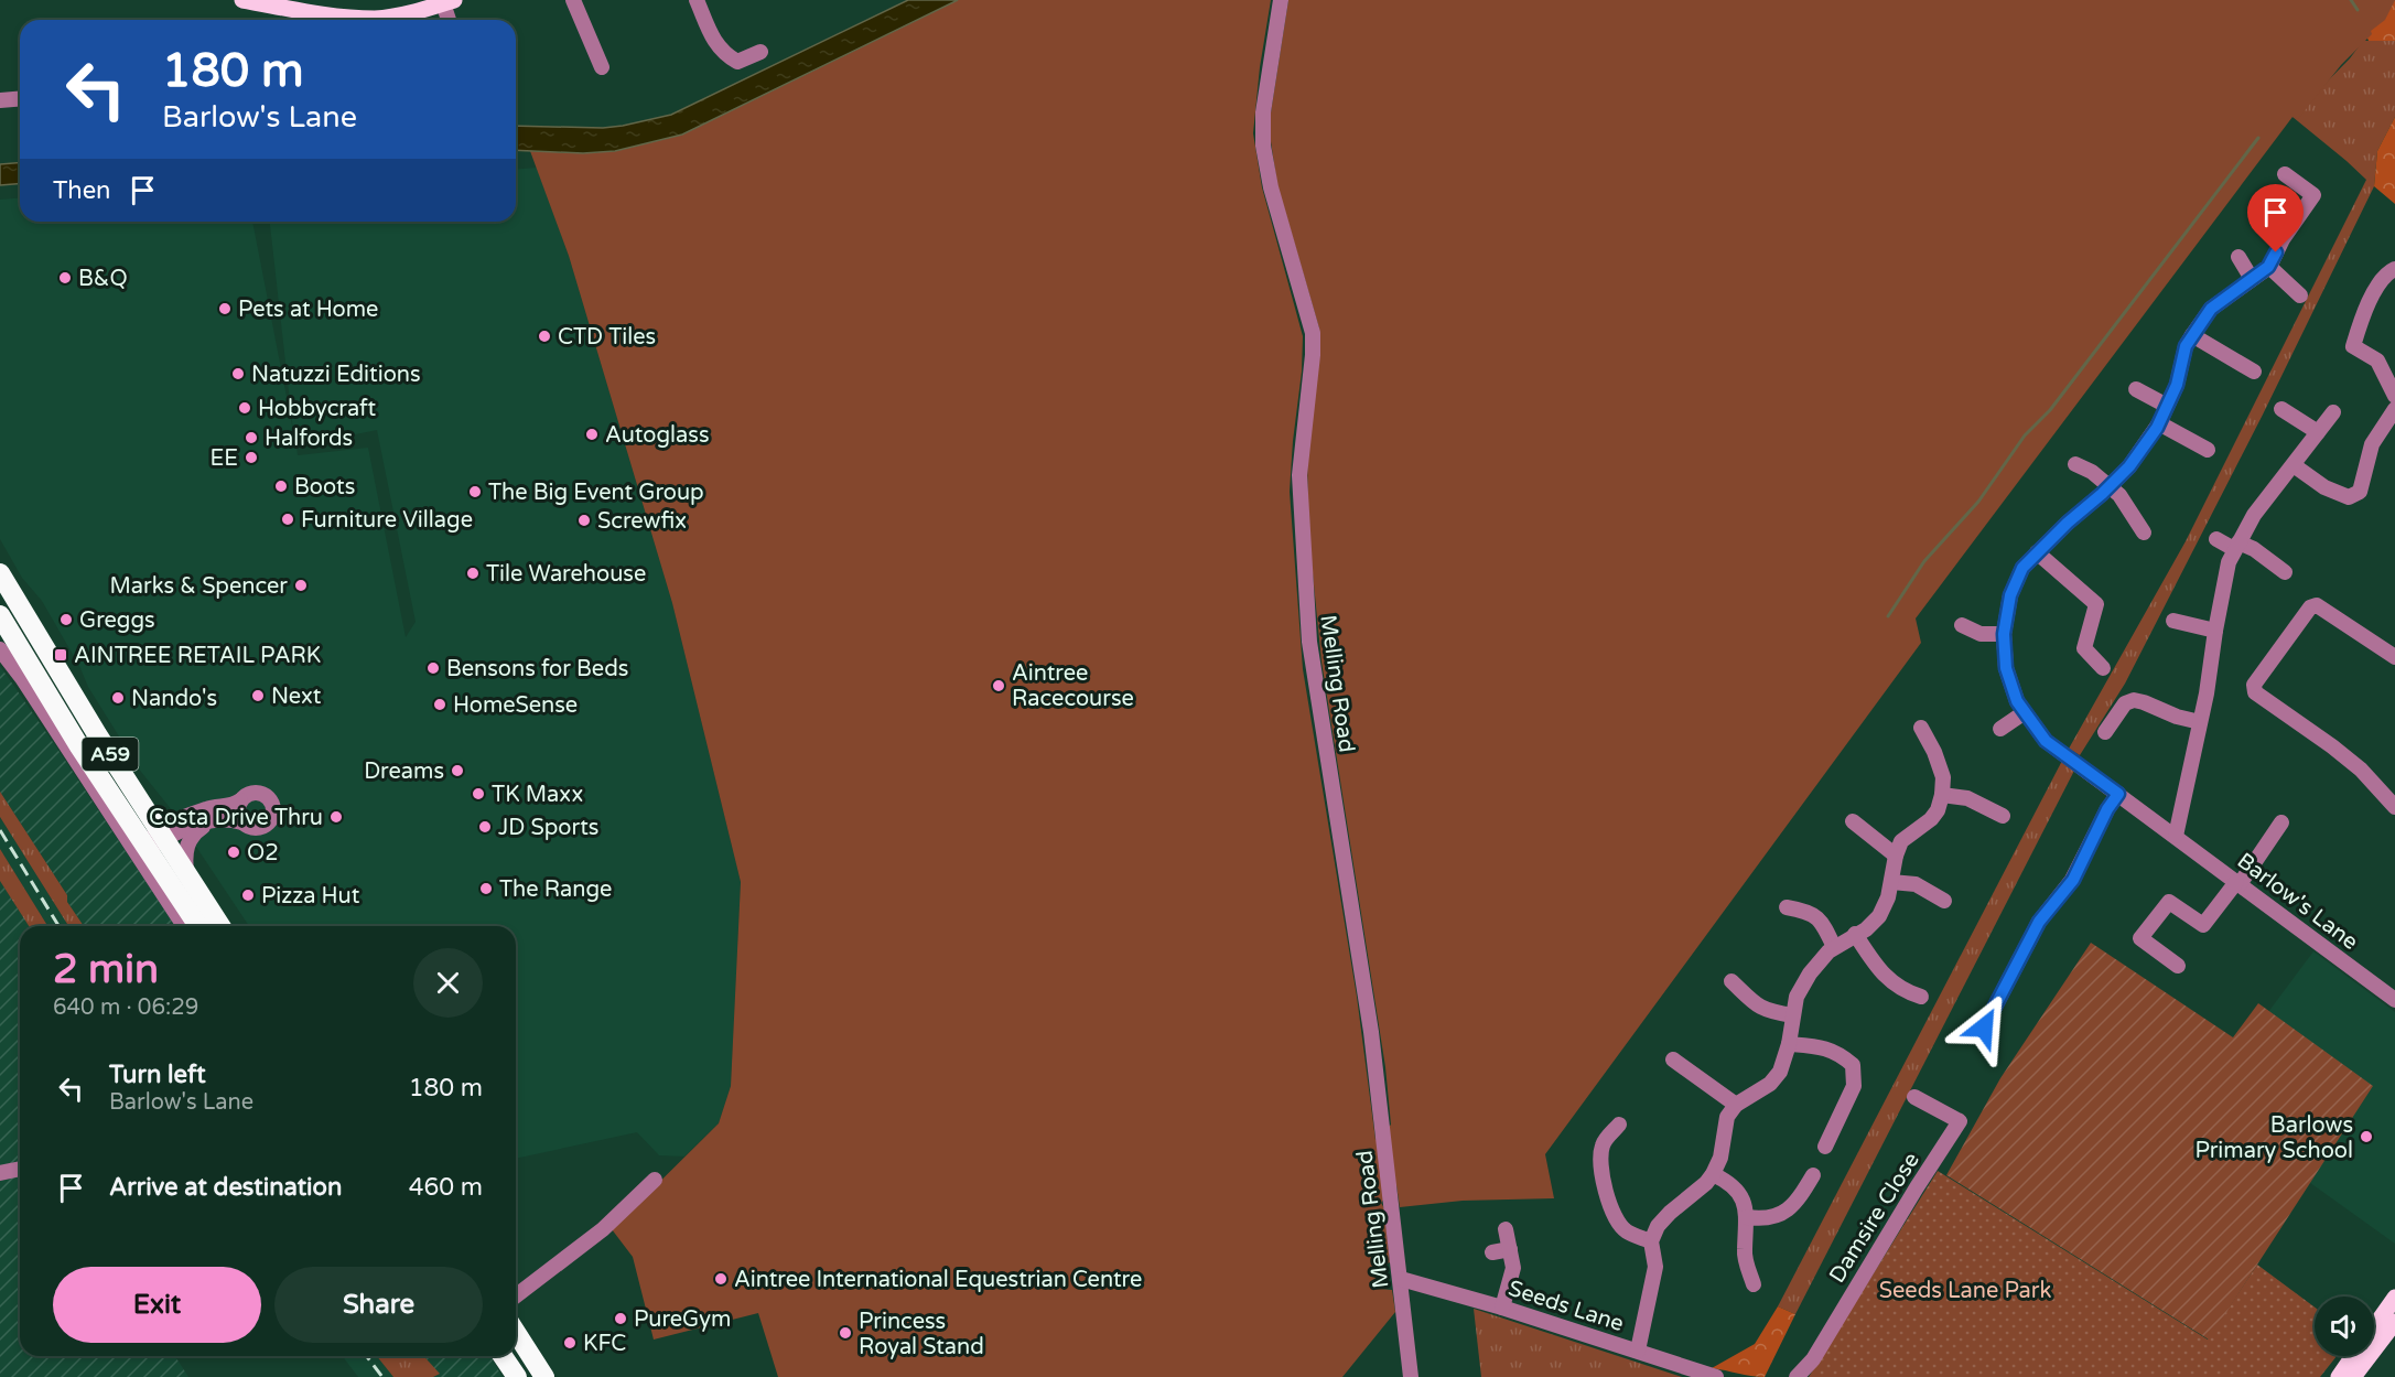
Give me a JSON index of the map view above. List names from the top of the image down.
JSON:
{
  "streets": {
    "highway": ["A59"],
    "street": [
      "Melling Road",
      "Barlow's Lane",
      "Damsire Close",
      "Seeds Lane"
    ]
  },
  "crossings": [
    ["Melling Road", "Seeds Lane"]
  ],
  "parks": ["Seeds Lane Park"],
  "places": {
    "other": [
      "B&Q",
      "Pets at Home",
      "CTD Tiles",
      "Natuzzi Editions",
      "Hobbycraft",
      "Autoglass",
      "Halfords",
      "EE",
      "Boots",
      "The Big Event Group",
      "Furniture Village",
      "Screwfix",
      "Tile Warehouse",
      "Marks & Spencer",
      "Greggs",
      "Bensons for Beds",
      "Aintree Racecourse",
      "Next",
      "Nando's",
      "HomeSense",
      "Dreams",
      "TK Maxx",
      "Costa Drive Thru",
      "JD Sports",
      "O2",
      "The Range",
      "Pizza Hut",
      "Barlows Primary School",
      "Aintree International Equestrian Centre",
      "PureGym",
      "Princess Royal Stand",
      "KFC"
    ],
    "transit": ["AINTREE RETAIL PARK"]
  },
  "page": {
    "turn": ["180 m", "Barlow's Lane"],
    "then": "Then",
    "heading": ["2 min", "640 m · 06:29"],
    "list": [
      {
        "name": "Turn left",
        "note": "Barlow's Lane",
        "value": "180 m"
      },
      {
        "name": "Arrive at destination",
        "value": "460 m"
      }
    ],
    "buttons": ["Exit", "Share"]
  }
}
